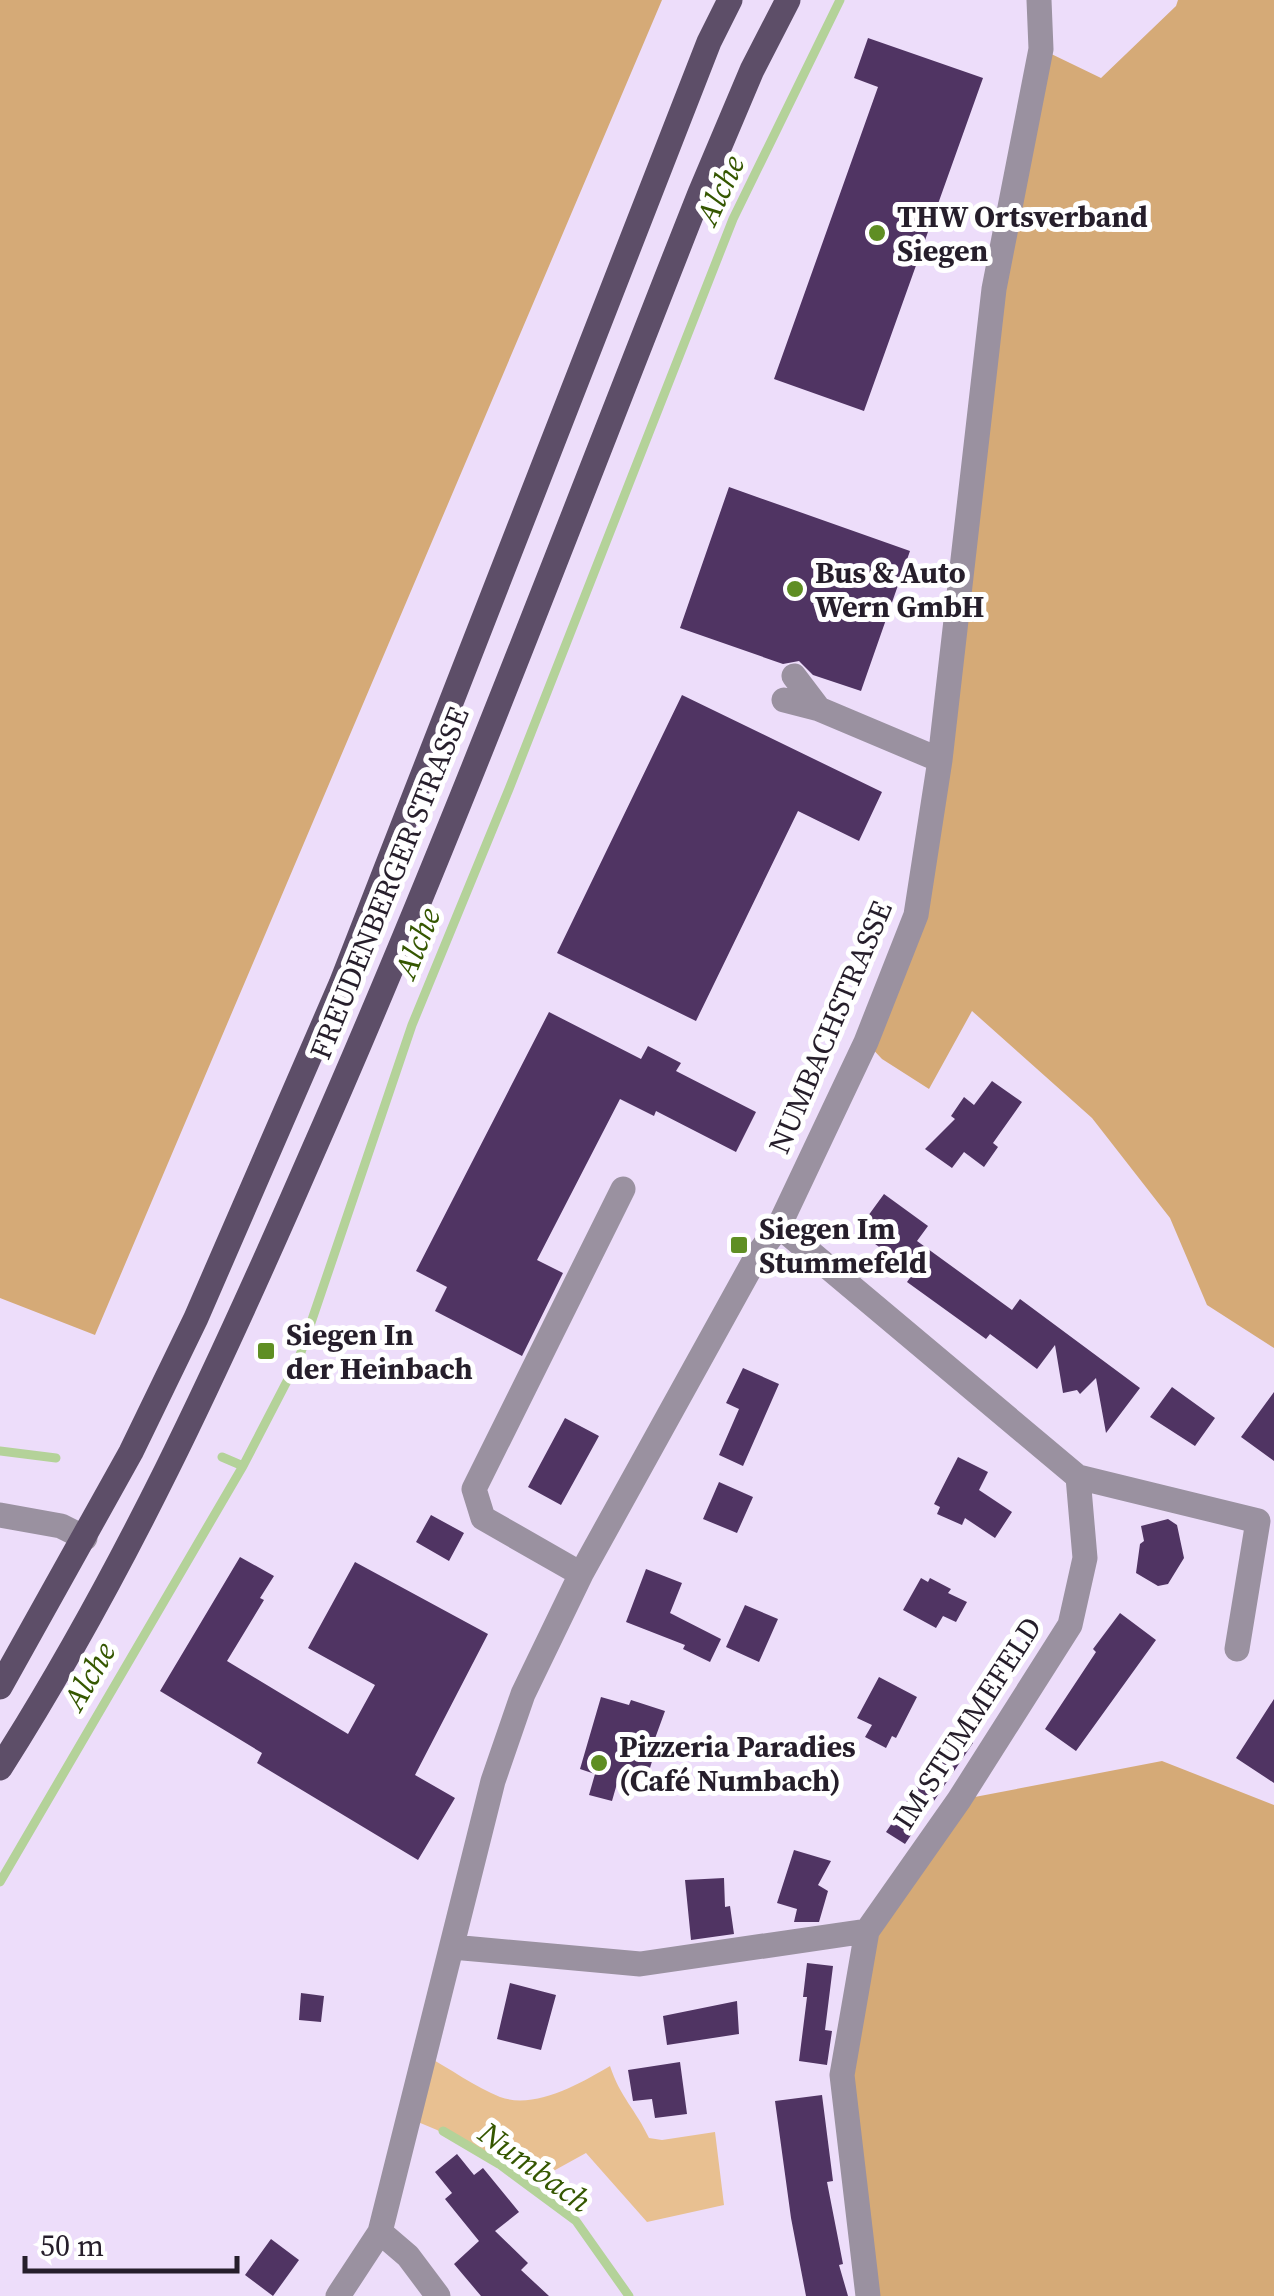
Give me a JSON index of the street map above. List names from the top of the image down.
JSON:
{
  "streets": {
    "main road": ["FREUDENBERGER STRASSE"],
    "street": ["NUMBACHSTRASSE", "IM STUMMEFELD"]
  },
  "water": ["Alche", "Numbach"],
  "places": {
    "other": ["THW Ortsverband Siegen", "Bus & Auto Wern GmbH", "Pizzeria Paradies (Café Numbach)"],
    "transit": ["Siegen Im Stummefeld", "Siegen In der Heinbach"]
  },
  "scale_bar": "50 m"
}
